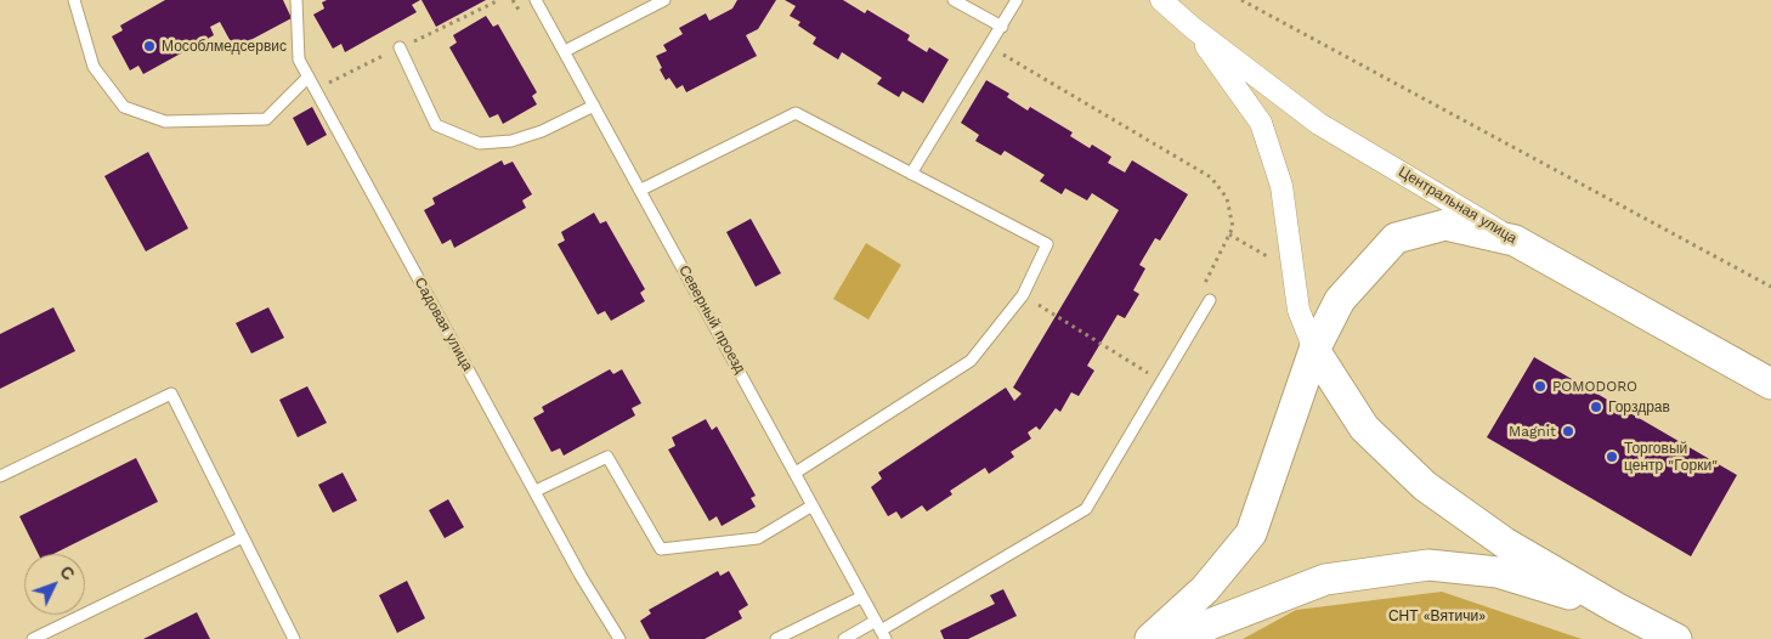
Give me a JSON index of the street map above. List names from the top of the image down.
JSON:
{
  "streets": {
    "main road": ["Центральная улица"],
    "lane": ["Северный проезд", "Садовая улица"]
  },
  "parks": ["СНТ «Вятичи»"],
  "places": [
    "Мособлмедсервис",
    "POMODORO",
    "Горздрав",
    "Magnit",
    "Торговый центр \"Горки\""
  ],
  "north": "top right"
}
